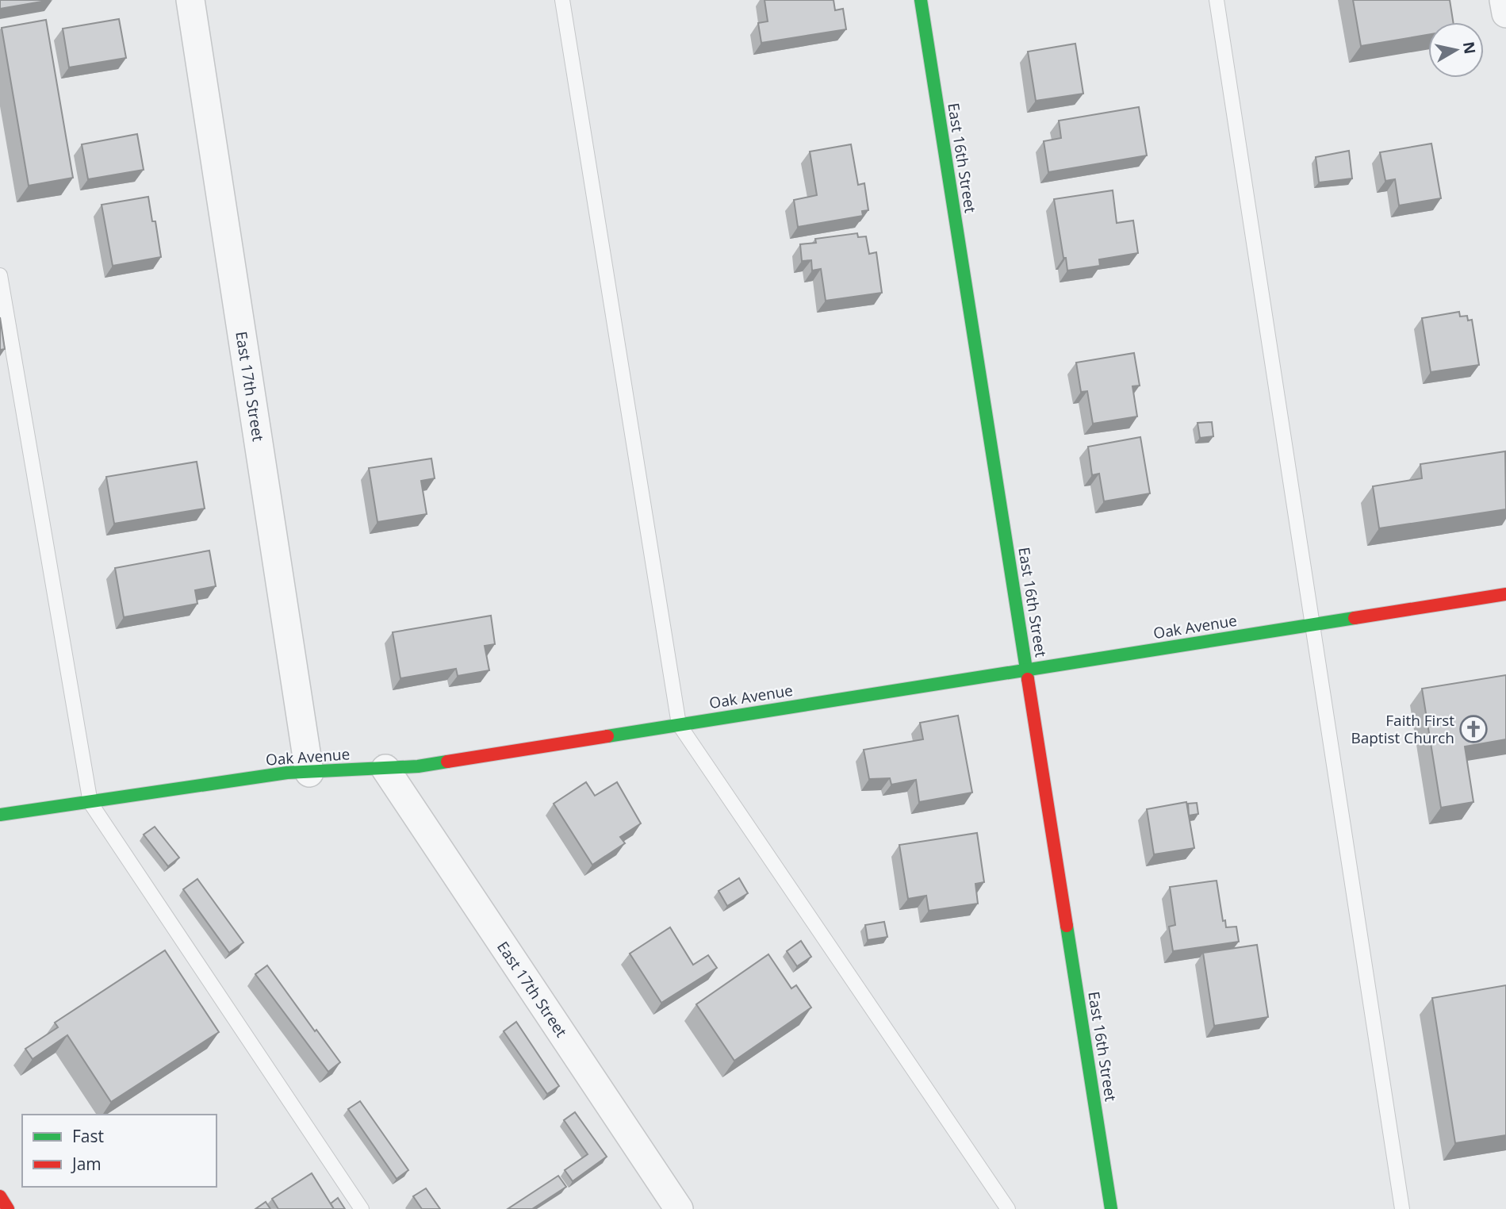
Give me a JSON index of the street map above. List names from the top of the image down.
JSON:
{
  "streets": {
    "street": ["East 16th Street", "East 17th Street", "Oak Avenue"]
  },
  "crossings": [
    ["East 16th Street", "Oak Avenue"],
    ["East 17th Street", "Oak Avenue"]
  ],
  "places": {
    "church": ["Faith First Baptist Church"]
  },
  "legend": ["Fast", "Jam"],
  "north": "right"
}
